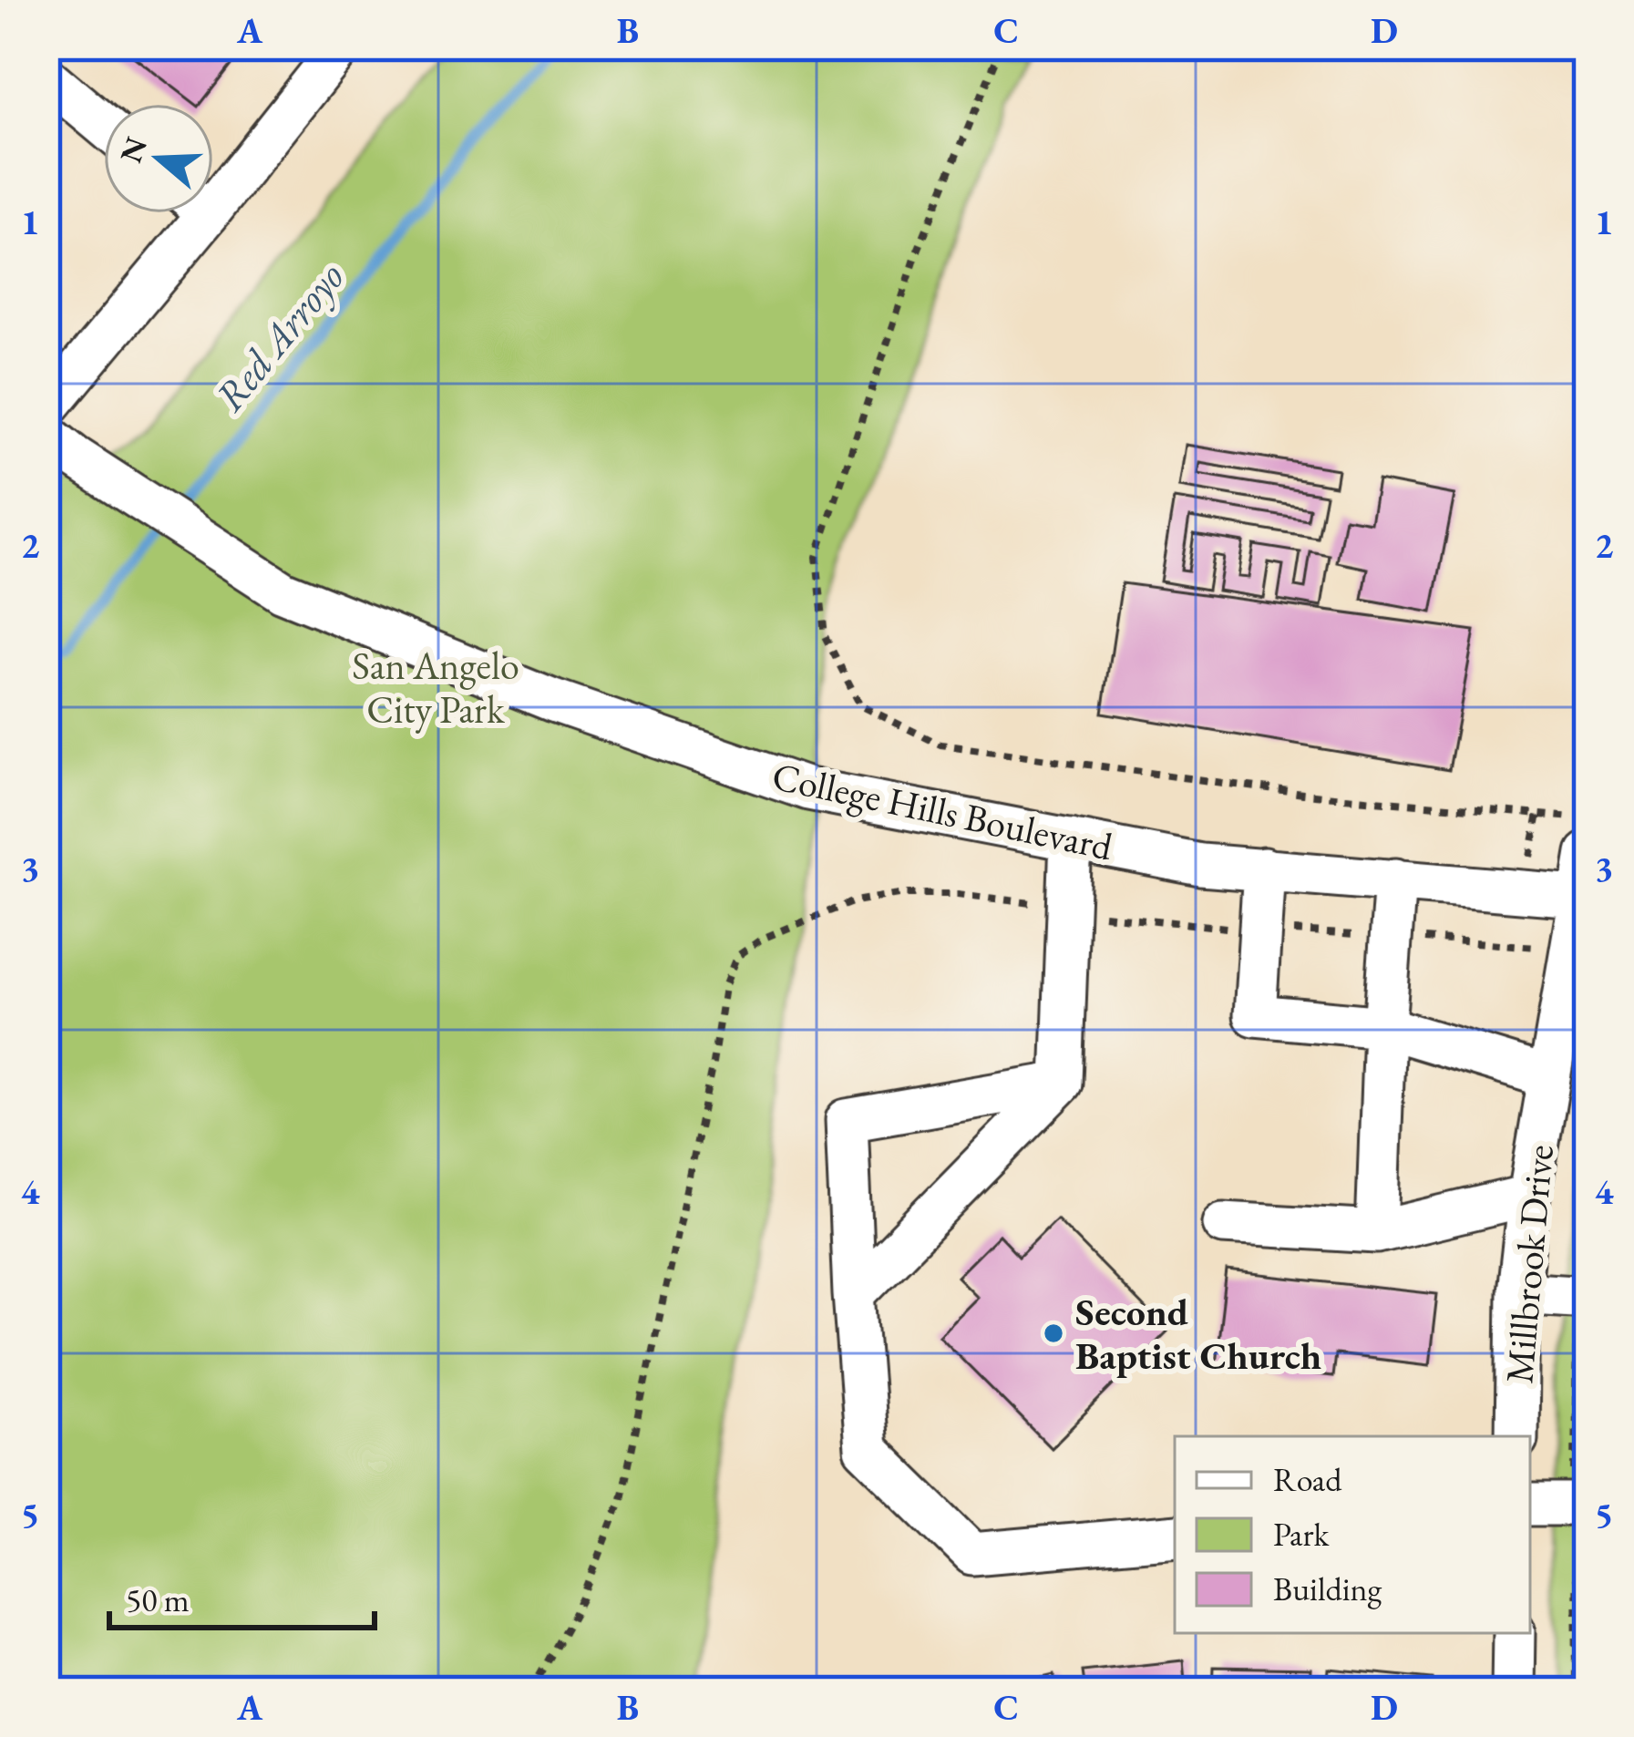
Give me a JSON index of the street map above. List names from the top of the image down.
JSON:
{
  "streets": {
    "street": ["College Hills Boulevard", "Millbrook Drive"]
  },
  "crossings": [
    ["College Hills Boulevard", "Millbrook Drive"]
  ],
  "water": ["Red Arroyo"],
  "parks": ["San Angelo City Park"],
  "places": ["Second Baptist Church"],
  "legend": ["Road", "Park", "Building"],
  "scale_bar": "50 m",
  "north": "left",
  "grid": {
    "columns": [
      "A",
      "B",
      "C",
      "D"
    ],
    "rows": [
      "1",
      "2",
      "3",
      "4",
      "5"
    ]
  }
}
